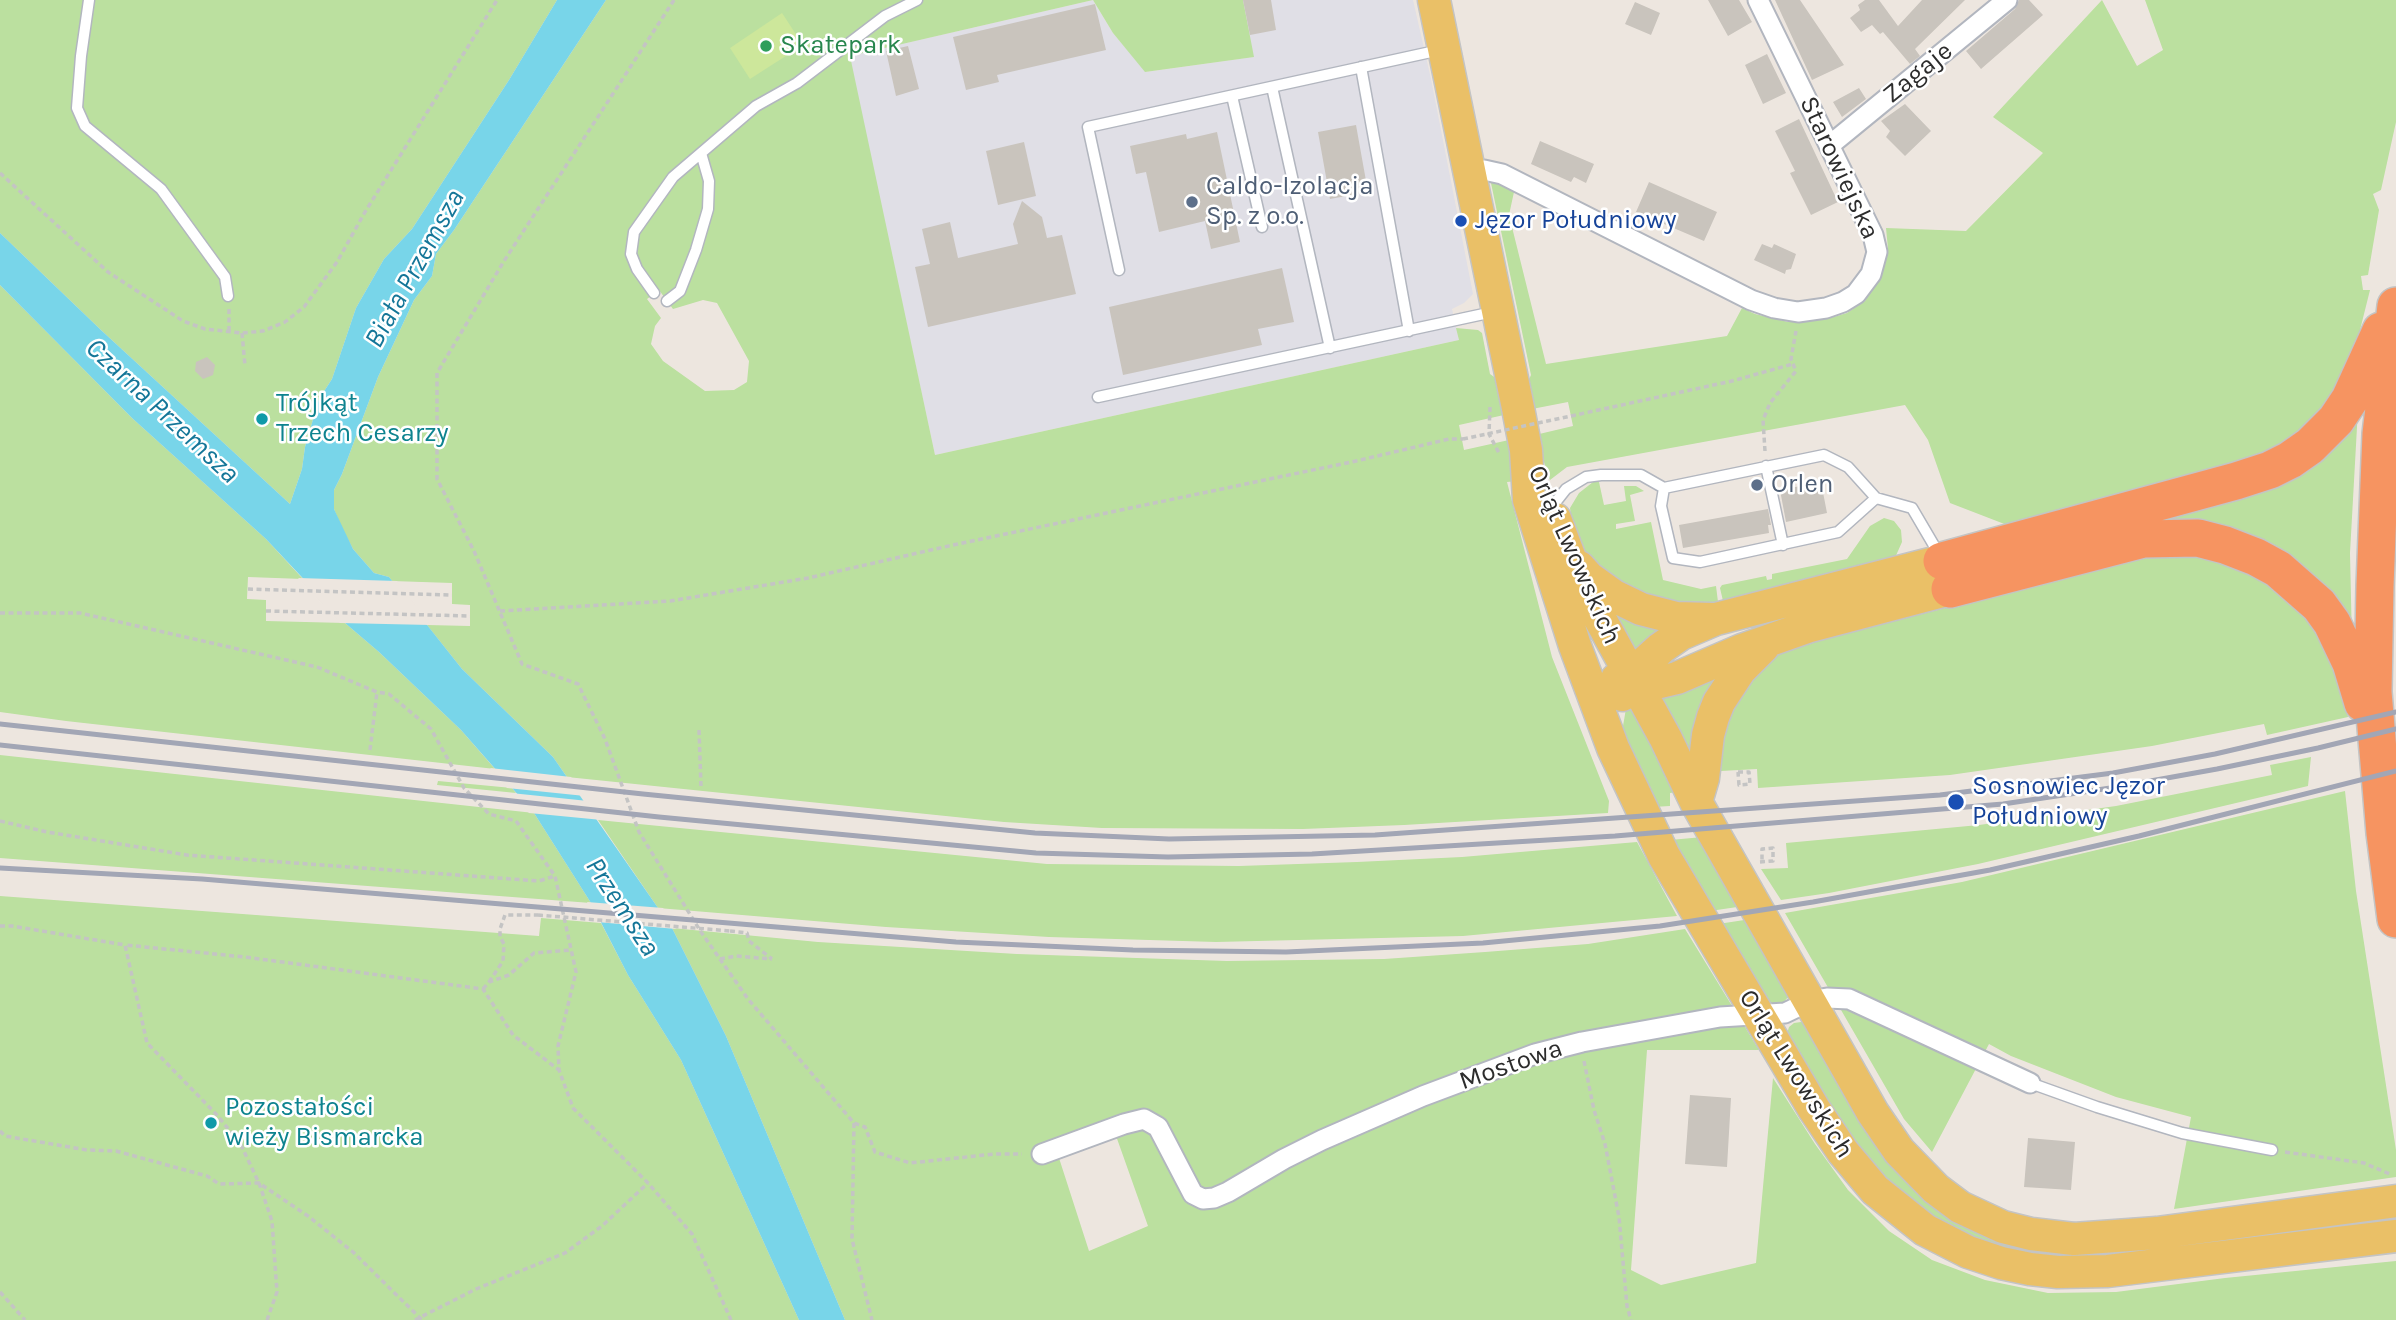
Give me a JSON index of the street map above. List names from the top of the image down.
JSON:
{
  "streets": {
    "main road": ["Orląt Lwowskich"],
    "street": ["Zagaje", "Starowiejska", "Mostowa"]
  },
  "crossings": [
    ["Zagaje", "Starowiejska"],
    ["Starowiejska", "Orląt Lwowskich"],
    ["Orląt Lwowskich", "Mostowa"]
  ],
  "water": ["Biała Przemsza", "Czarna Przemsza", "Przemsza"],
  "places": [
    "Skatepark",
    "Caldo-Izolacja Sp. z o.o.",
    "Jęzor Południowy",
    "Trójkąt Trzech Cesarzy",
    "Orlen",
    "Sosnowiec Jęzor Południowy",
    "Pozostałości wieży Bismarcka"
  ]
}
